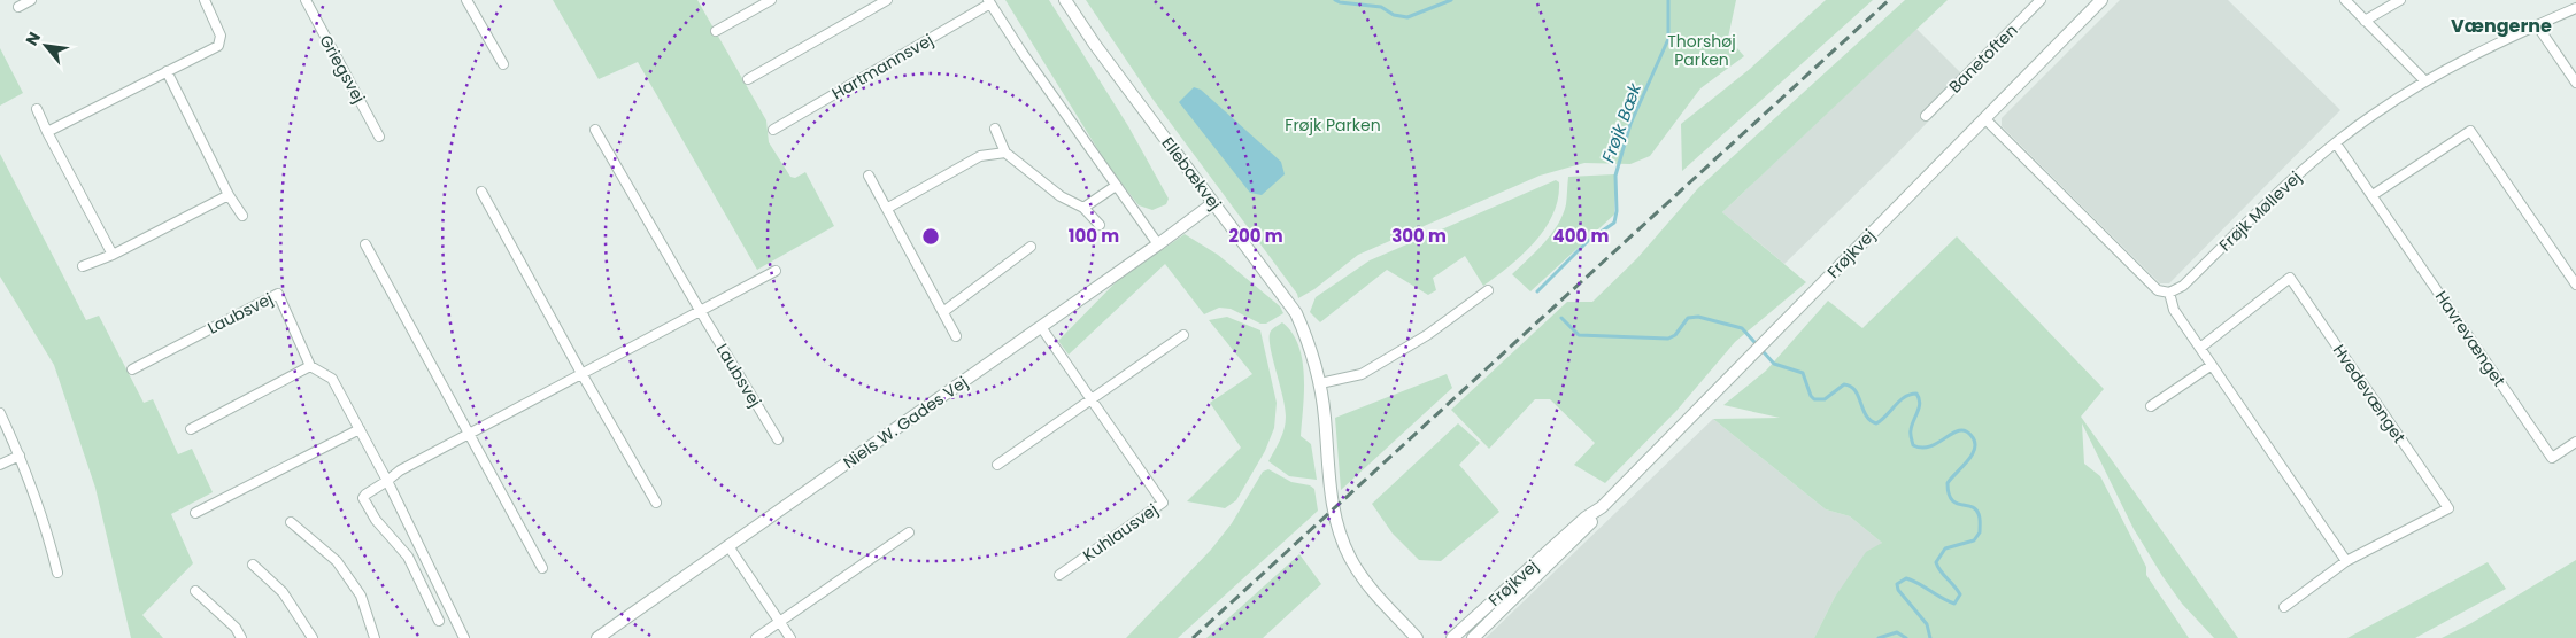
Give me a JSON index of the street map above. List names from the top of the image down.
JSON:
{
  "streets": {
    "street": [
      "Banetoften",
      "Hartmannsvej",
      "Griegsvej",
      "Ellebækvej",
      "Frøjk Møllevej",
      "Frøjkvej",
      "Laubsvej",
      "Havrevænget",
      "Hvedevænget",
      "Niels W. Gades Vej",
      "Kuhlausvej"
    ]
  },
  "crossings": [
    ["Hartmannsvej", "Niels W. Gades Vej"],
    ["Ellebækvej", "Niels W. Gades Vej"],
    ["Frøjk Møllevej", "Havrevænget"],
    ["Niels W. Gades Vej", "Kuhlausvej"]
  ],
  "districts": ["Vængerne"],
  "water": ["Frøjk Bæk"],
  "parks": ["Thorshøj Parken", "Frøjk Parken"],
  "north": "top left",
  "rings": [
    "100 m",
    "200 m",
    "300 m",
    "400 m"
  ]
}
